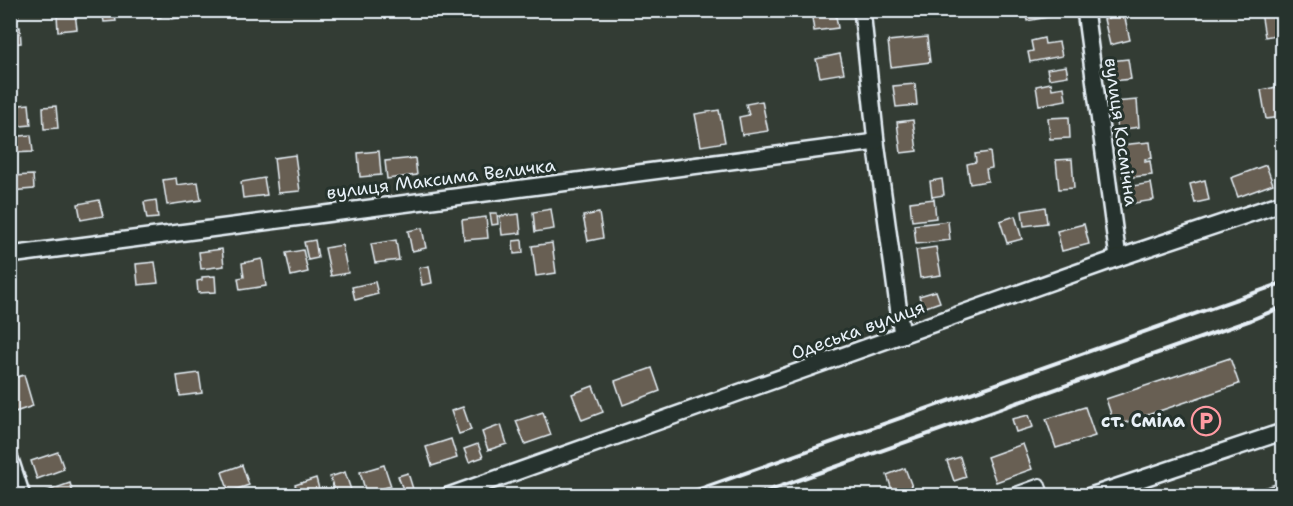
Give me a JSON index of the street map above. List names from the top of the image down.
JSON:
{
  "streets": {
    "street": ["вулиця Космічна", "вулиця Максима Величка", "Одеська вулиця"]
  },
  "crossings": [
    ["вулиця Космічна", "Одеська вулиця"]
  ],
  "places": {
    "parking": ["ст. Сміла"]
  }
}
